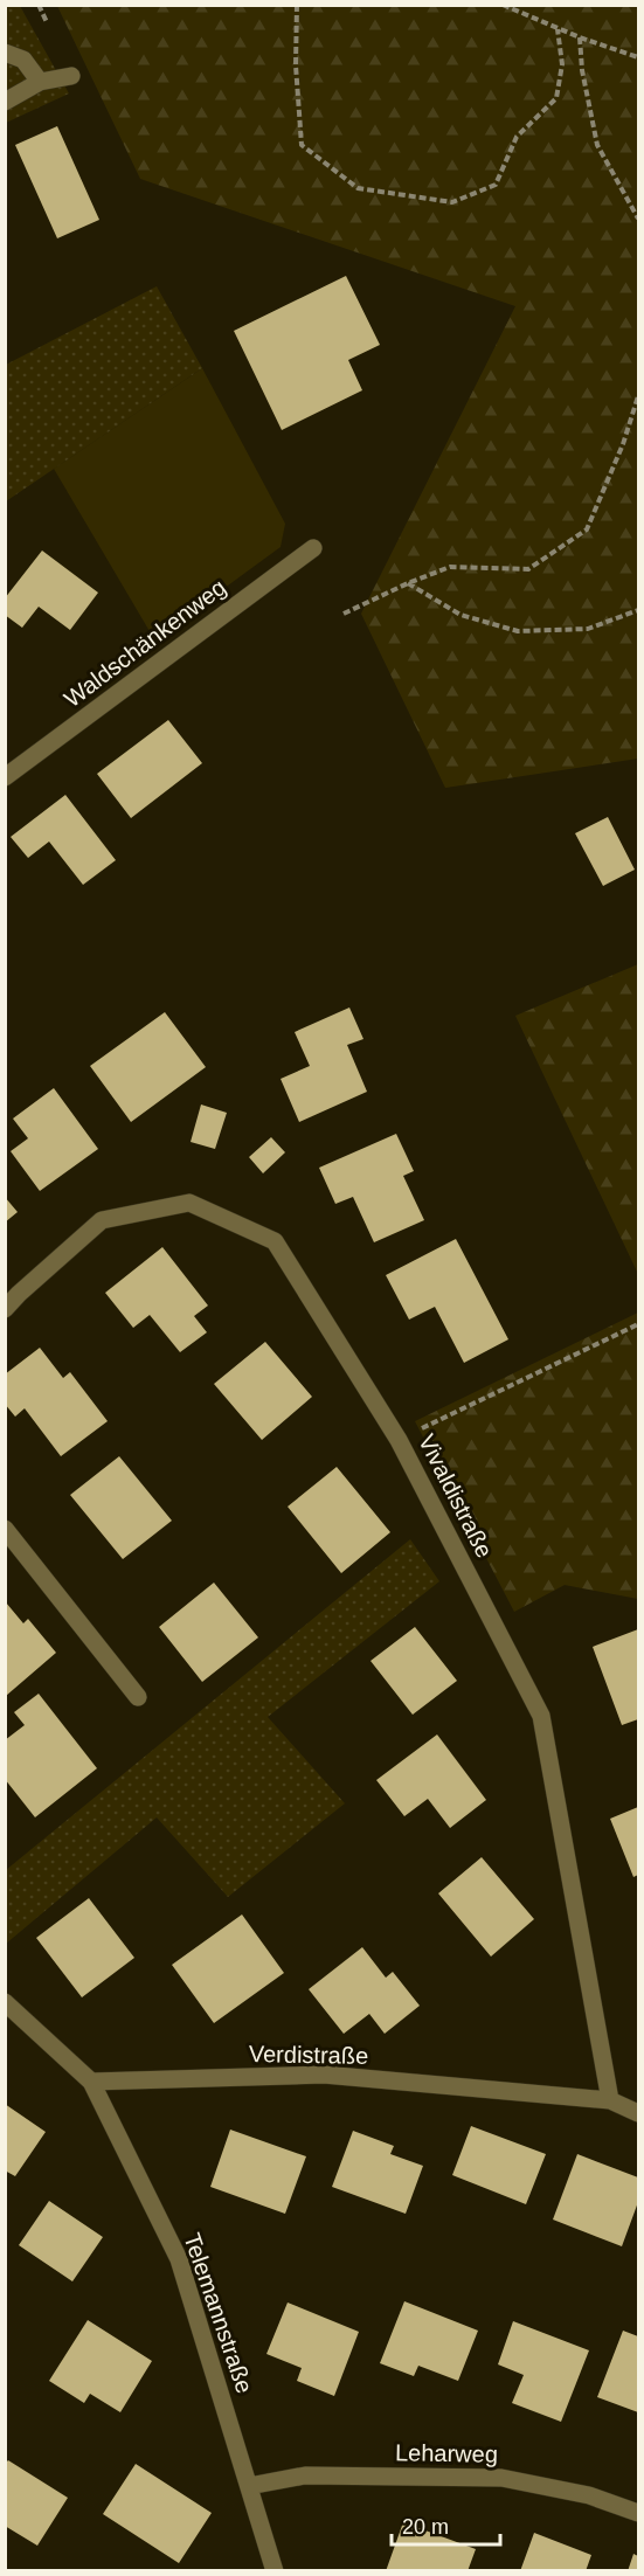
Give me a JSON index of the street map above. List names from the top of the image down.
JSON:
{
  "streets": {
    "street": [
      "Waldschänkenweg",
      "Vivaldistraße",
      "Verdistraße",
      "Telemannstraße",
      "Leharweg"
    ]
  },
  "crossings": [
    ["Vivaldistraße", "Verdistraße"],
    ["Verdistraße", "Telemannstraße"],
    ["Telemannstraße", "Leharweg"]
  ],
  "scale_bar": "20 m"
}
